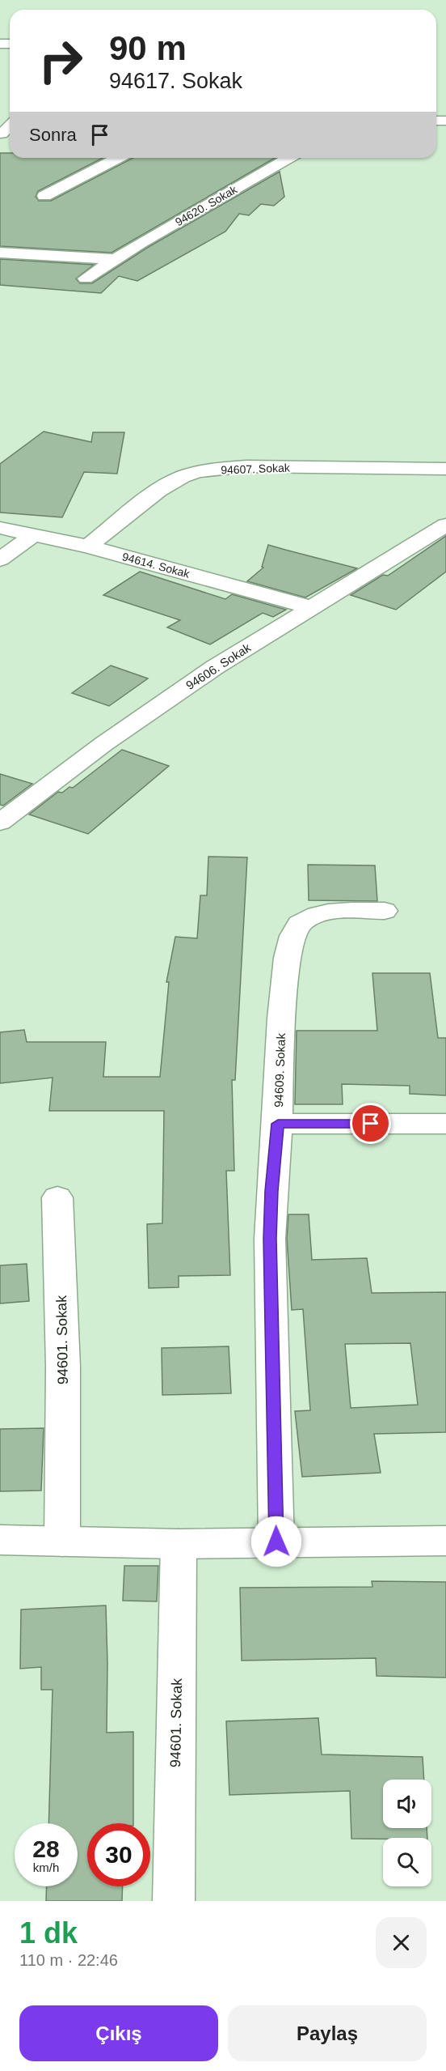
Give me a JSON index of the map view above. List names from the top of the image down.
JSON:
{
  "streets": {
    "street": [
      "94620. Sokak",
      "94607. Sokak",
      "94614. Sokak",
      "94606. Sokak",
      "94609. Sokak",
      "94601. Sokak"
    ]
  },
  "crossings": [
    ["94607. Sokak", "94614. Sokak"],
    ["94614. Sokak", "94606. Sokak"]
  ],
  "page": {
    "turn": ["90 m", "94617. Sokak"],
    "then": "Sonra",
    "speed": "28 km/h",
    "limit": "30",
    "heading": ["1 dk", "110 m · 22:46"],
    "buttons": ["Çıkış", "Paylaş"]
  }
}
